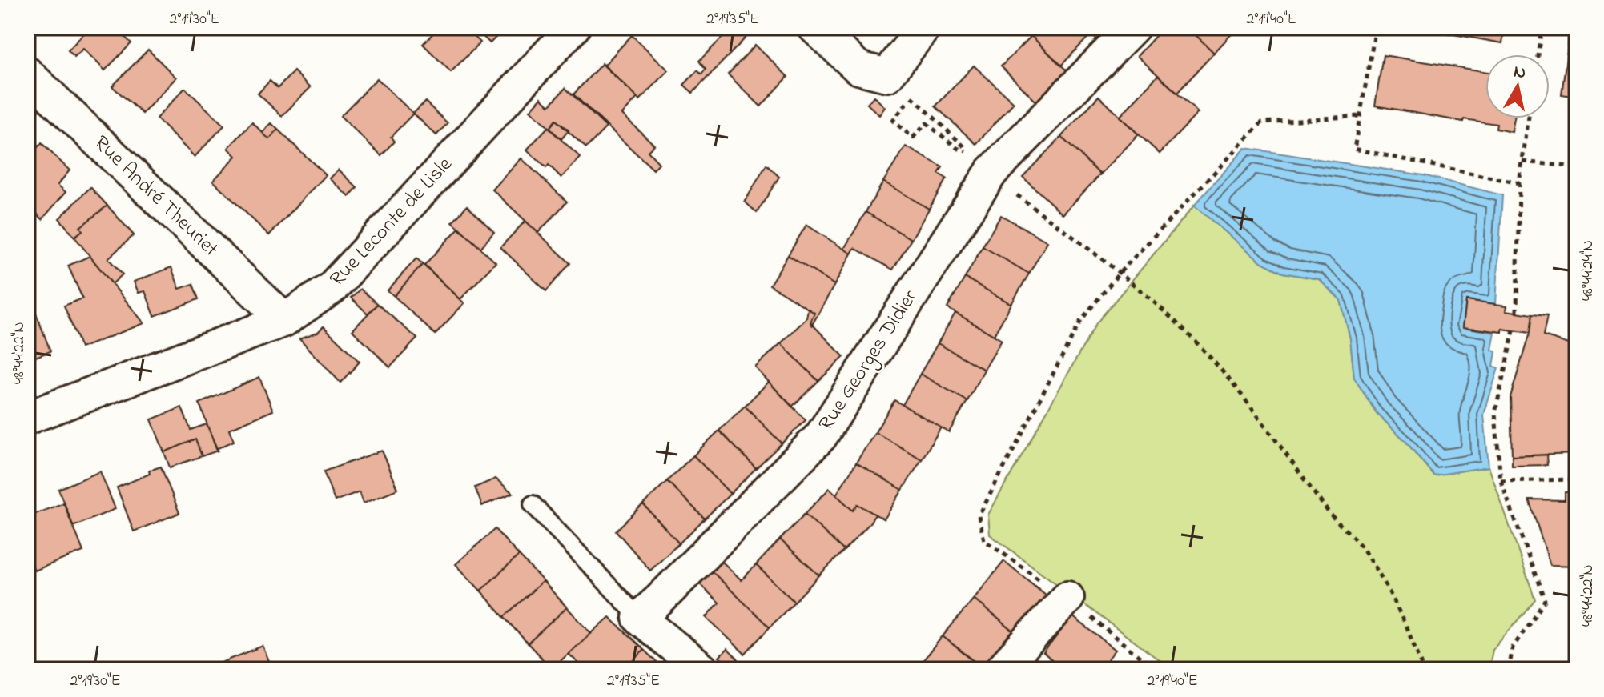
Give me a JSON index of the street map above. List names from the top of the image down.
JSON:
{
  "streets": {
    "street": ["Rue André Theuriet", "Rue Leconte de Lisle", "Rue Georges Didier"]
  },
  "crossings": [
    ["Rue André Theuriet", "Rue Leconte de Lisle"]
  ],
  "north": "top",
  "coordinates": [
    "2°19'30\"E",
    "2°19'35\"E",
    "2°19'40\"E",
    "48°44'24\"N",
    "48°44'22\"N"
  ]
}
